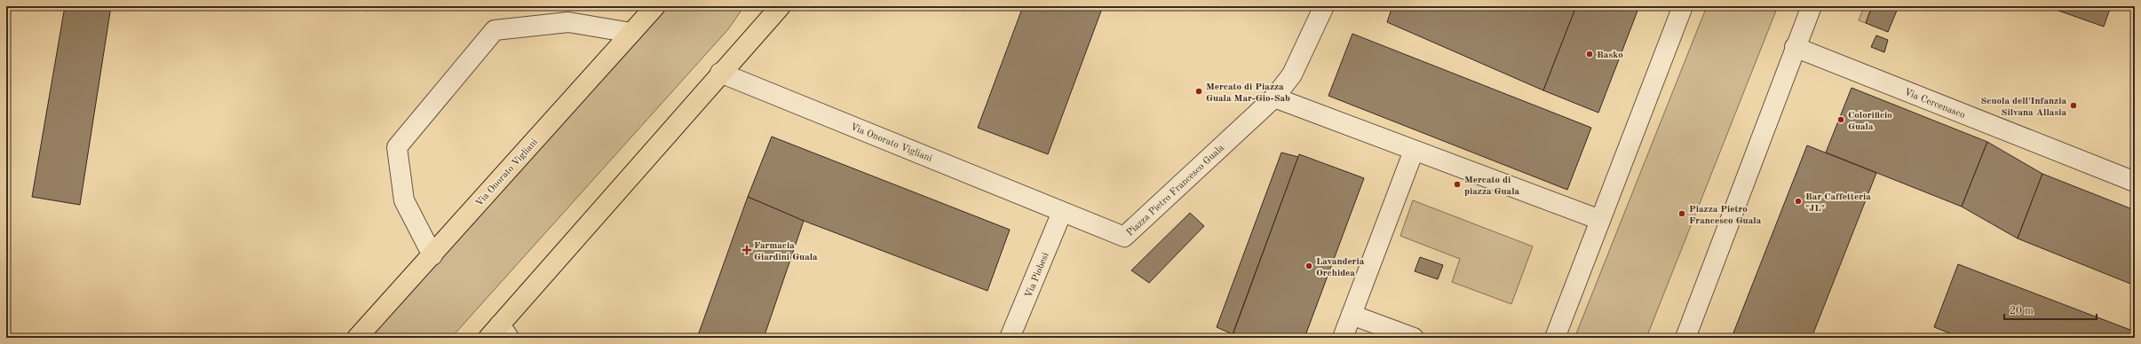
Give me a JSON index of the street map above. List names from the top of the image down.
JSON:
{
  "streets": {
    "main road": ["Via Onorato Vigliani"],
    "street": ["Via Cercenasco", "Piazza Pietro Francesco Guala", "Via Piobesi"]
  },
  "crossings": [
    ["Via Onorato Vigliani", "Piazza Pietro Francesco Guala"],
    ["Via Onorato Vigliani", "Via Piobesi"],
    ["Piazza Pietro Francesco Guala", "Via Piobesi"]
  ],
  "places": {
    "other": [
      "Basko",
      "Mercato di Piazza Guala Mar-Gio-Sab",
      "Scuola dell'Infanzia Silvana Allasia",
      "Colorificio Guala",
      "Mercato di piazza Guala",
      "Bar Caffetteria \"JL\"",
      "Piazza Pietro Francesco Guala",
      "Lavanderia Orchidea"
    ],
    "health": ["Farmacia Giardini Guala"]
  },
  "scale_bar": "20 m"
}
